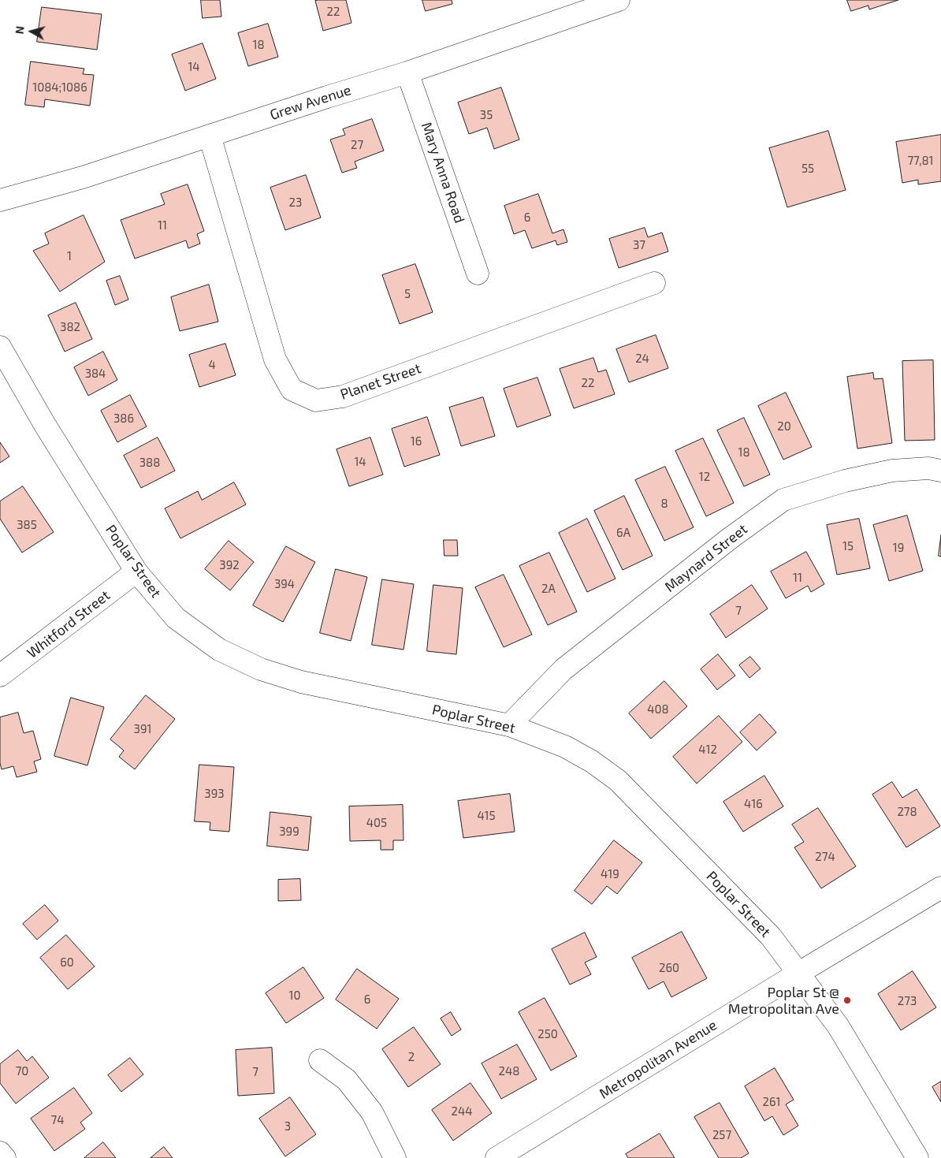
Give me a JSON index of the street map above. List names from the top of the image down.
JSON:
{
  "streets": {
    "street": [
      "Grew Avenue",
      "Mary Anna Road",
      "Planet Street",
      "Maynard Street",
      "Poplar Street",
      "Whitford Street",
      "Metropolitan Avenue"
    ]
  },
  "crossings": [
    ["Grew Avenue", "Mary Anna Road"],
    ["Grew Avenue", "Planet Street"],
    ["Maynard Street", "Poplar Street"],
    ["Poplar Street", "Whitford Street"],
    ["Poplar Street", "Metropolitan Avenue"]
  ],
  "places": ["Poplar St @ Metropolitan Ave"],
  "house_numbers": [
    "22",
    "18",
    "14",
    "1084;1086",
    "35",
    "27",
    "77,81",
    "55",
    "23",
    "6",
    "11",
    "37",
    "1",
    "5",
    "382",
    "24",
    "4",
    "384",
    "22",
    "386",
    "20",
    "16",
    "18",
    "14",
    "388",
    "12",
    "8",
    "385",
    "6A",
    "15",
    "19",
    "392",
    "11",
    "394",
    "2A",
    "7",
    "408",
    "391",
    "412",
    "393",
    "416",
    "278",
    "415",
    "405",
    "399",
    "274",
    "419",
    "60",
    "260",
    "10",
    "6",
    "273",
    "250",
    "2",
    "70",
    "248",
    "7",
    "261",
    "244",
    "74",
    "3",
    "257"
  ],
  "north": "left"
}
